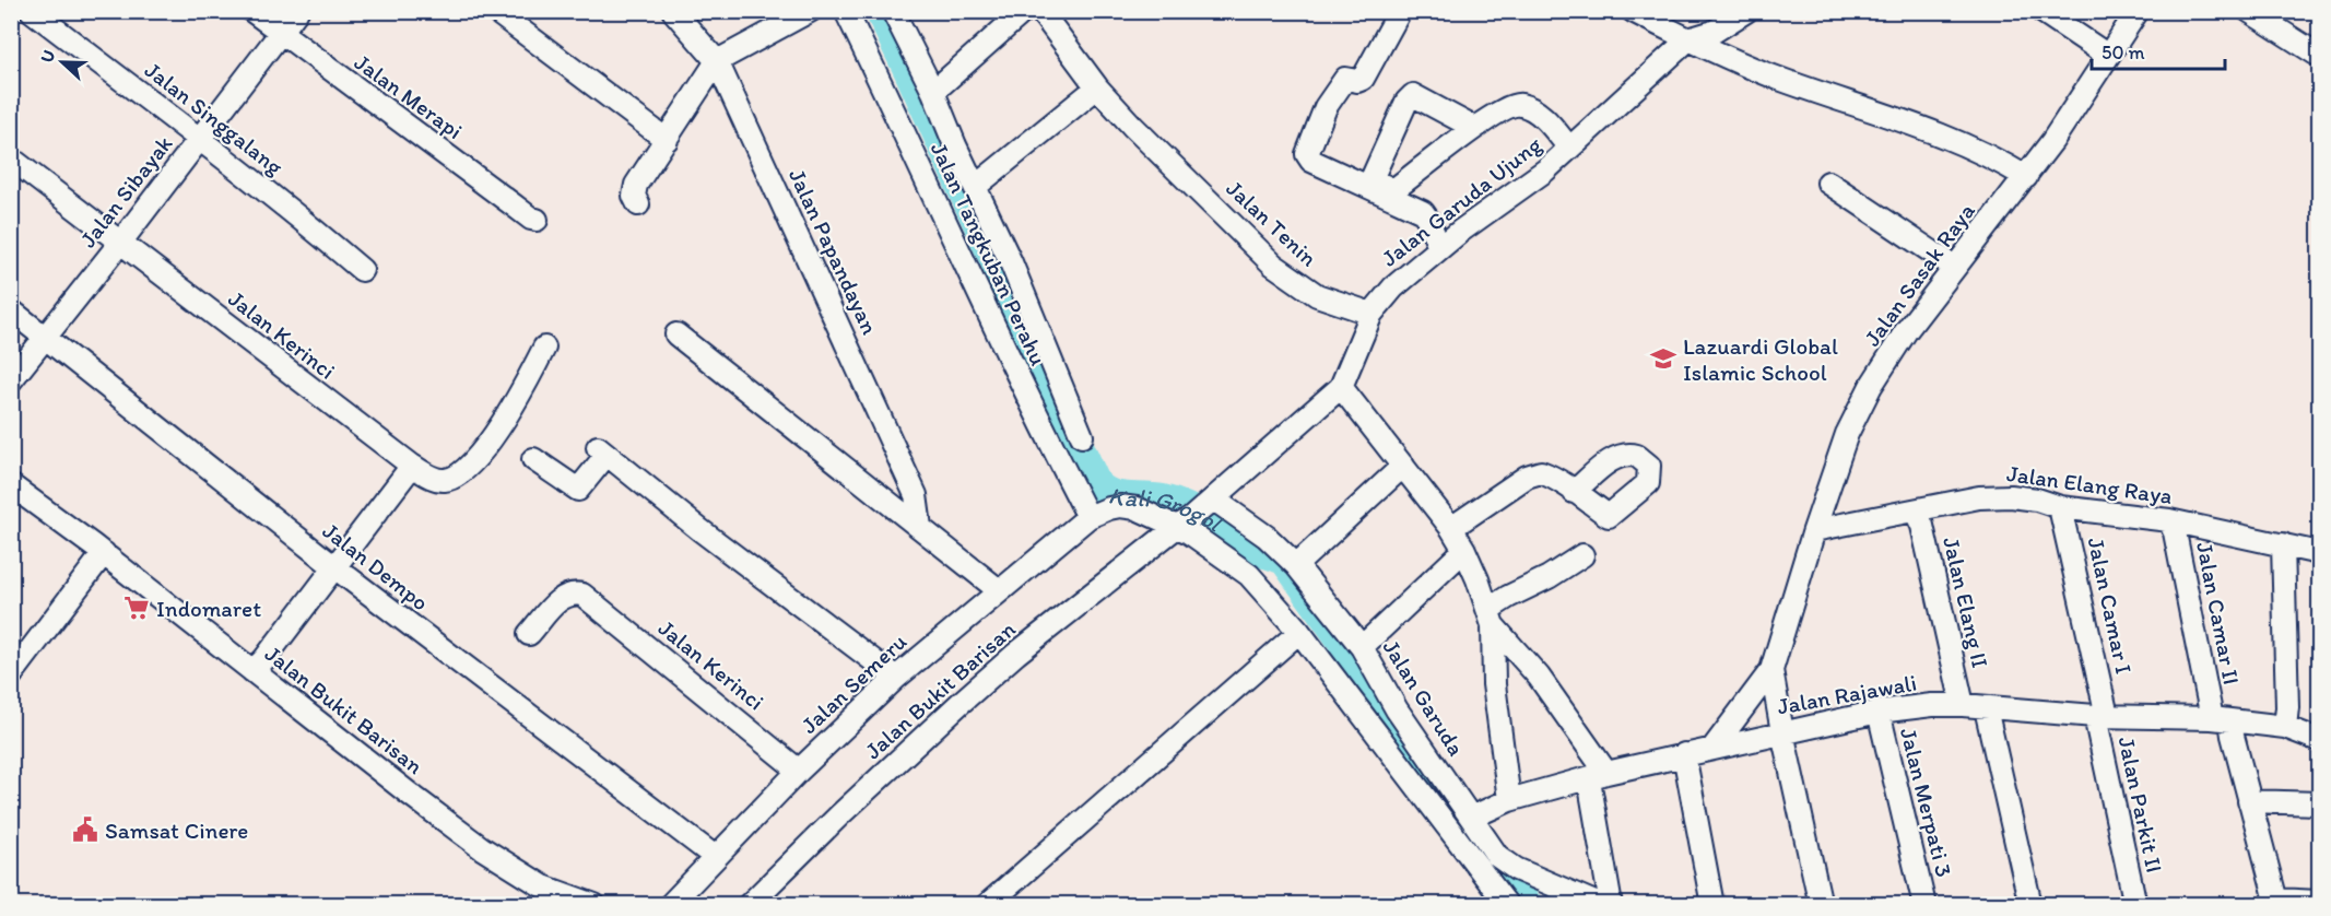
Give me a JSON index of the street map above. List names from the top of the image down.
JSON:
{
  "streets": {
    "street": [
      "Jalan Merapi",
      "Jalan Singgalang",
      "Jalan Sibayak",
      "Jalan Garuda Ujung",
      "Jalan Tenin",
      "Jalan Papandayan",
      "Jalan Tangkuban Perahu",
      "Jalan Sasak Raya",
      "Jalan Kerinci",
      "Jalan Elang Raya",
      "Jalan Dempo",
      "Jalan Elang II",
      "Jalan Camar I",
      "Jalan Camar II",
      "Jalan Semeru",
      "Jalan Bukit Barisan",
      "Jalan Rajawali",
      "Jalan Garuda",
      "Jalan Merpati 3",
      "Jalan Parkit II"
    ]
  },
  "crossings": [
    ["Jalan Merapi", "Jalan Sibayak"],
    ["Jalan Singgalang", "Jalan Sibayak"],
    ["Jalan Sibayak", "Jalan Kerinci"],
    ["Jalan Sibayak", "Jalan Dempo"],
    ["Jalan Garuda Ujung", "Jalan Tenin"],
    ["Jalan Garuda Ujung", "Jalan Bukit Barisan"],
    ["Jalan Garuda Ujung", "Jalan Garuda"],
    ["Jalan Tangkuban Perahu", "Jalan Semeru"],
    ["Jalan Sasak Raya", "Jalan Elang Raya"],
    ["Jalan Sasak Raya", "Jalan Rajawali"],
    ["Jalan Kerinci", "Jalan Semeru"],
    ["Jalan Elang Raya", "Jalan Elang II"],
    ["Jalan Elang Raya", "Jalan Camar I"],
    ["Jalan Elang Raya", "Jalan Camar II"],
    ["Jalan Dempo", "Jalan Semeru"],
    ["Jalan Elang II", "Jalan Rajawali"],
    ["Jalan Camar I", "Jalan Rajawali"],
    ["Jalan Camar I", "Jalan Parkit II"],
    ["Jalan Camar II", "Jalan Rajawali"],
    ["Jalan Rajawali", "Jalan Garuda"],
    ["Jalan Rajawali", "Jalan Merpati 3"],
    ["Jalan Rajawali", "Jalan Parkit II"]
  ],
  "water": ["Kali Grogol"],
  "places": {
    "school or university": ["Lazuardi Global Islamic School"],
    "supermarket": ["Indomaret"],
    "public building": ["Samsat Cinere"]
  },
  "scale_bar": "50 m",
  "north": "left"
}
